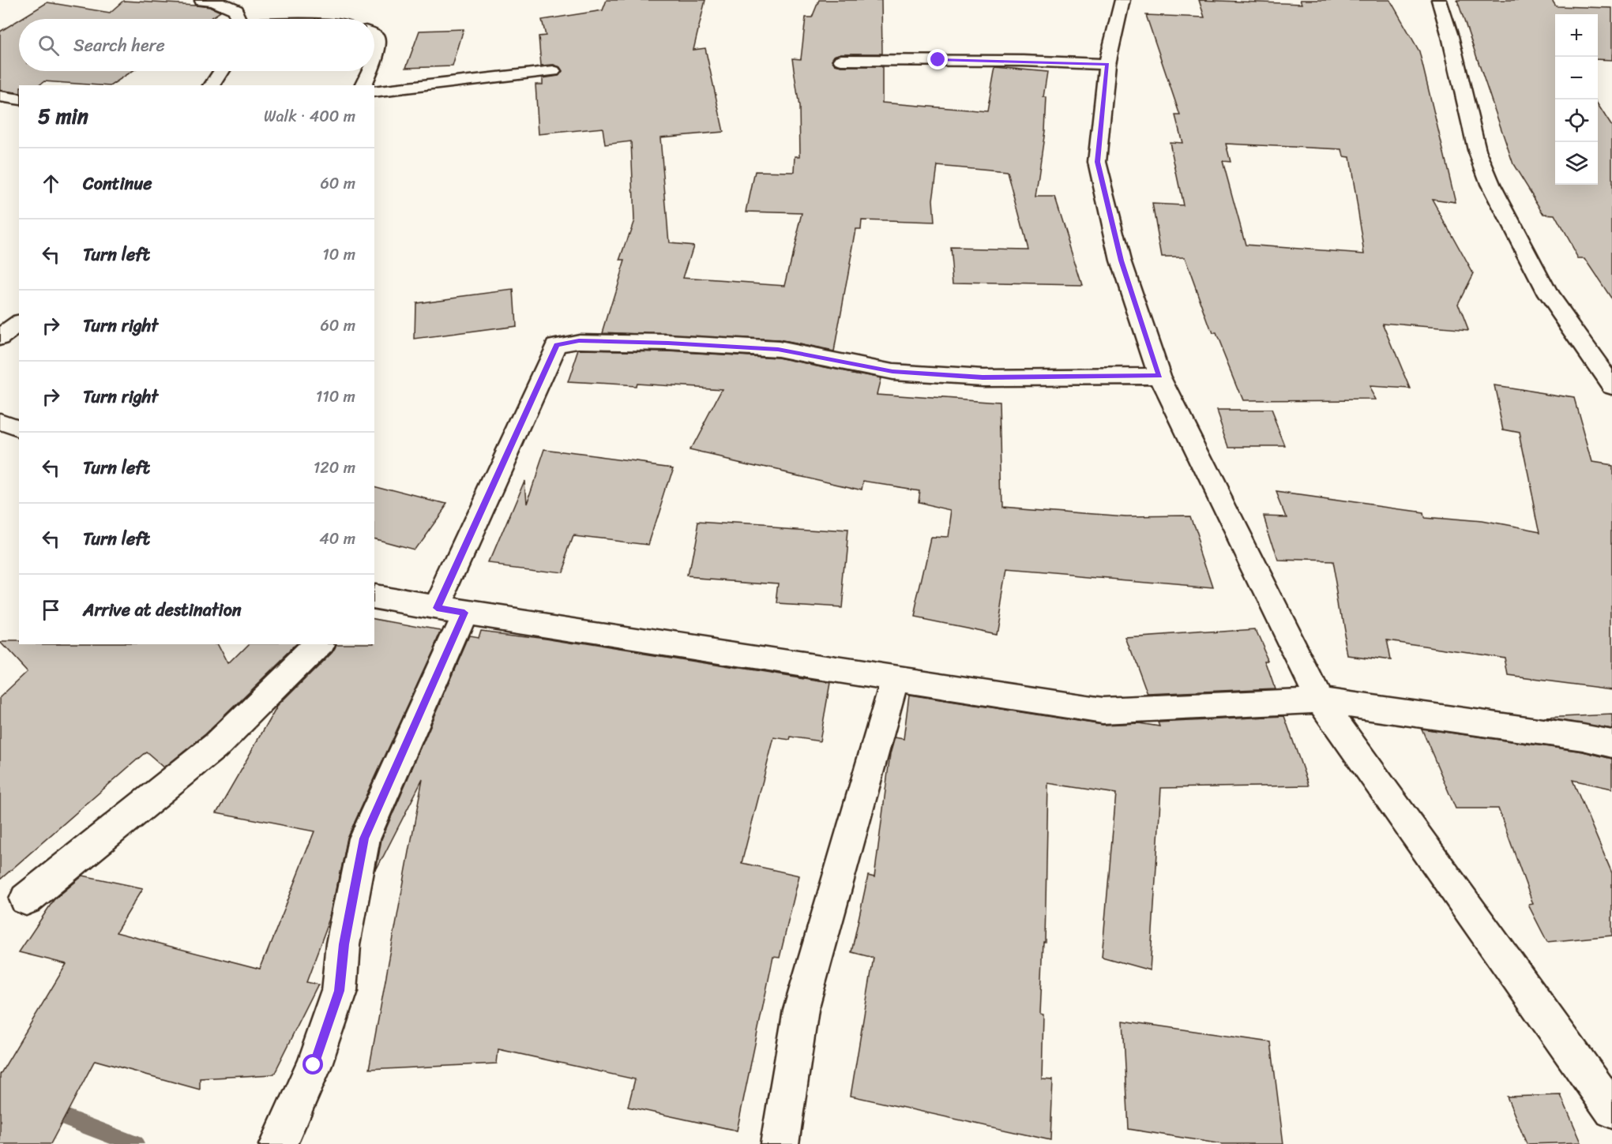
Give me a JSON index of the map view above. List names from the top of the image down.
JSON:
{
  "page": {
    "map_buttons": ["+", "−"],
    "search": "Search here",
    "heading": ["5 min", "Walk · 400 m"],
    "list": [
      ["Continue", "60 m"],
      ["Turn left", "10 m"],
      ["Turn right", "60 m"],
      ["Turn right", "110 m"],
      ["Turn left", "120 m"],
      ["Turn left", "40 m"],
      "Arrive at destination"
    ]
  }
}
